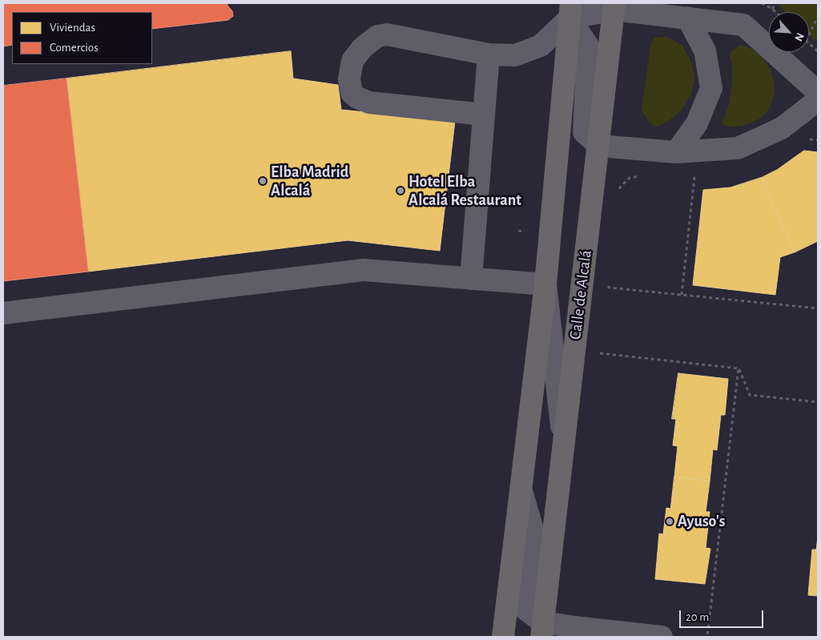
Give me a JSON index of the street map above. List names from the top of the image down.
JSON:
{
  "streets": {
    "main road": ["Calle de Alcalá"]
  },
  "places": ["Elba Madrid Alcalá", "Hotel Elba Alcalá Restaurant", "Ayuso's"],
  "legend": ["Viviendas", "Comercios"],
  "scale_bar": "20 m",
  "north": "bottom right"
}
